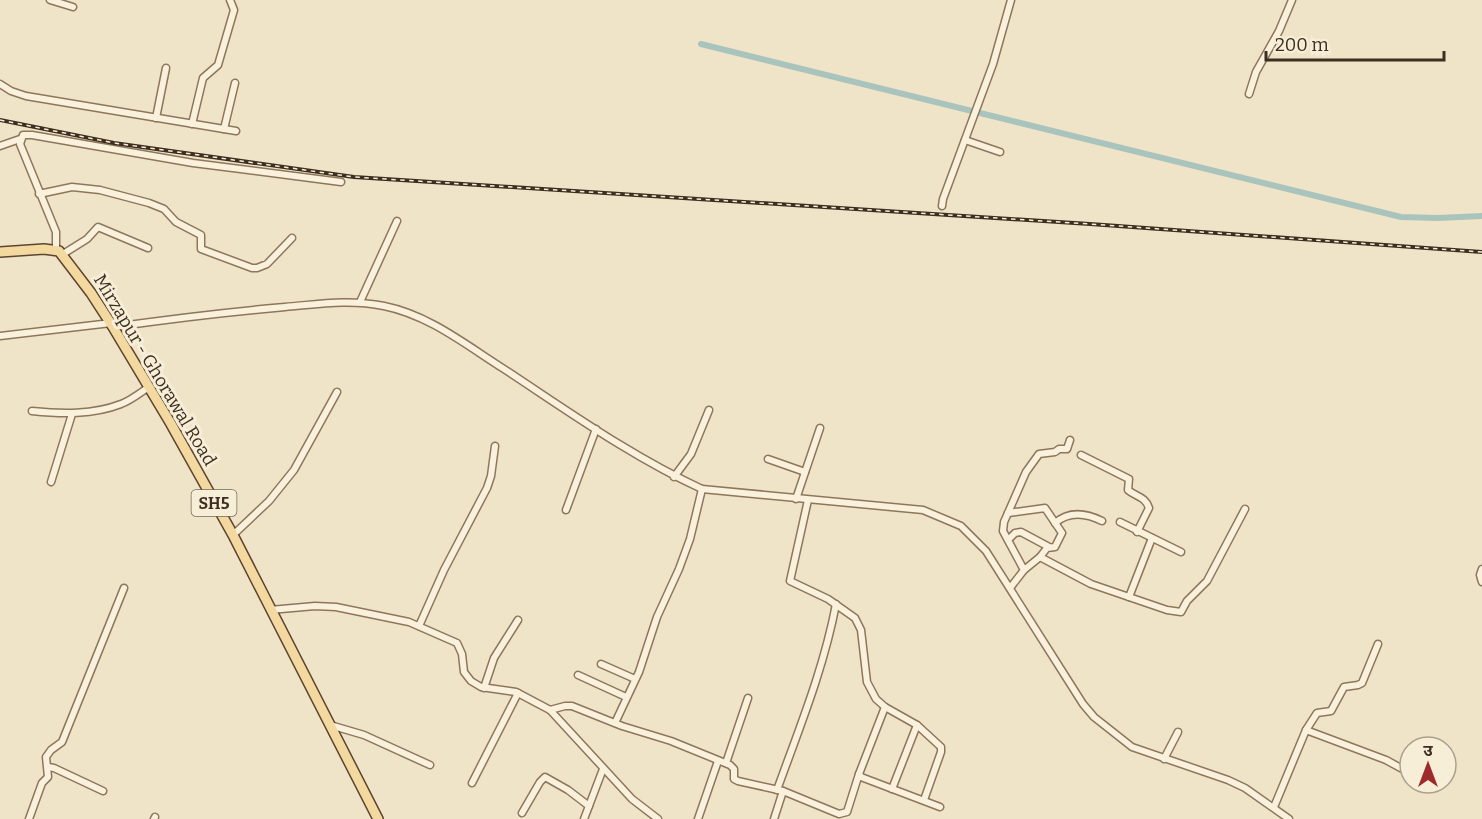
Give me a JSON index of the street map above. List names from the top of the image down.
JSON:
{
  "streets": {
    "main road": ["Mirzapur - Ghorawal Road", "SH5"]
  },
  "scale_bar": "200 m",
  "north": "top"
}
